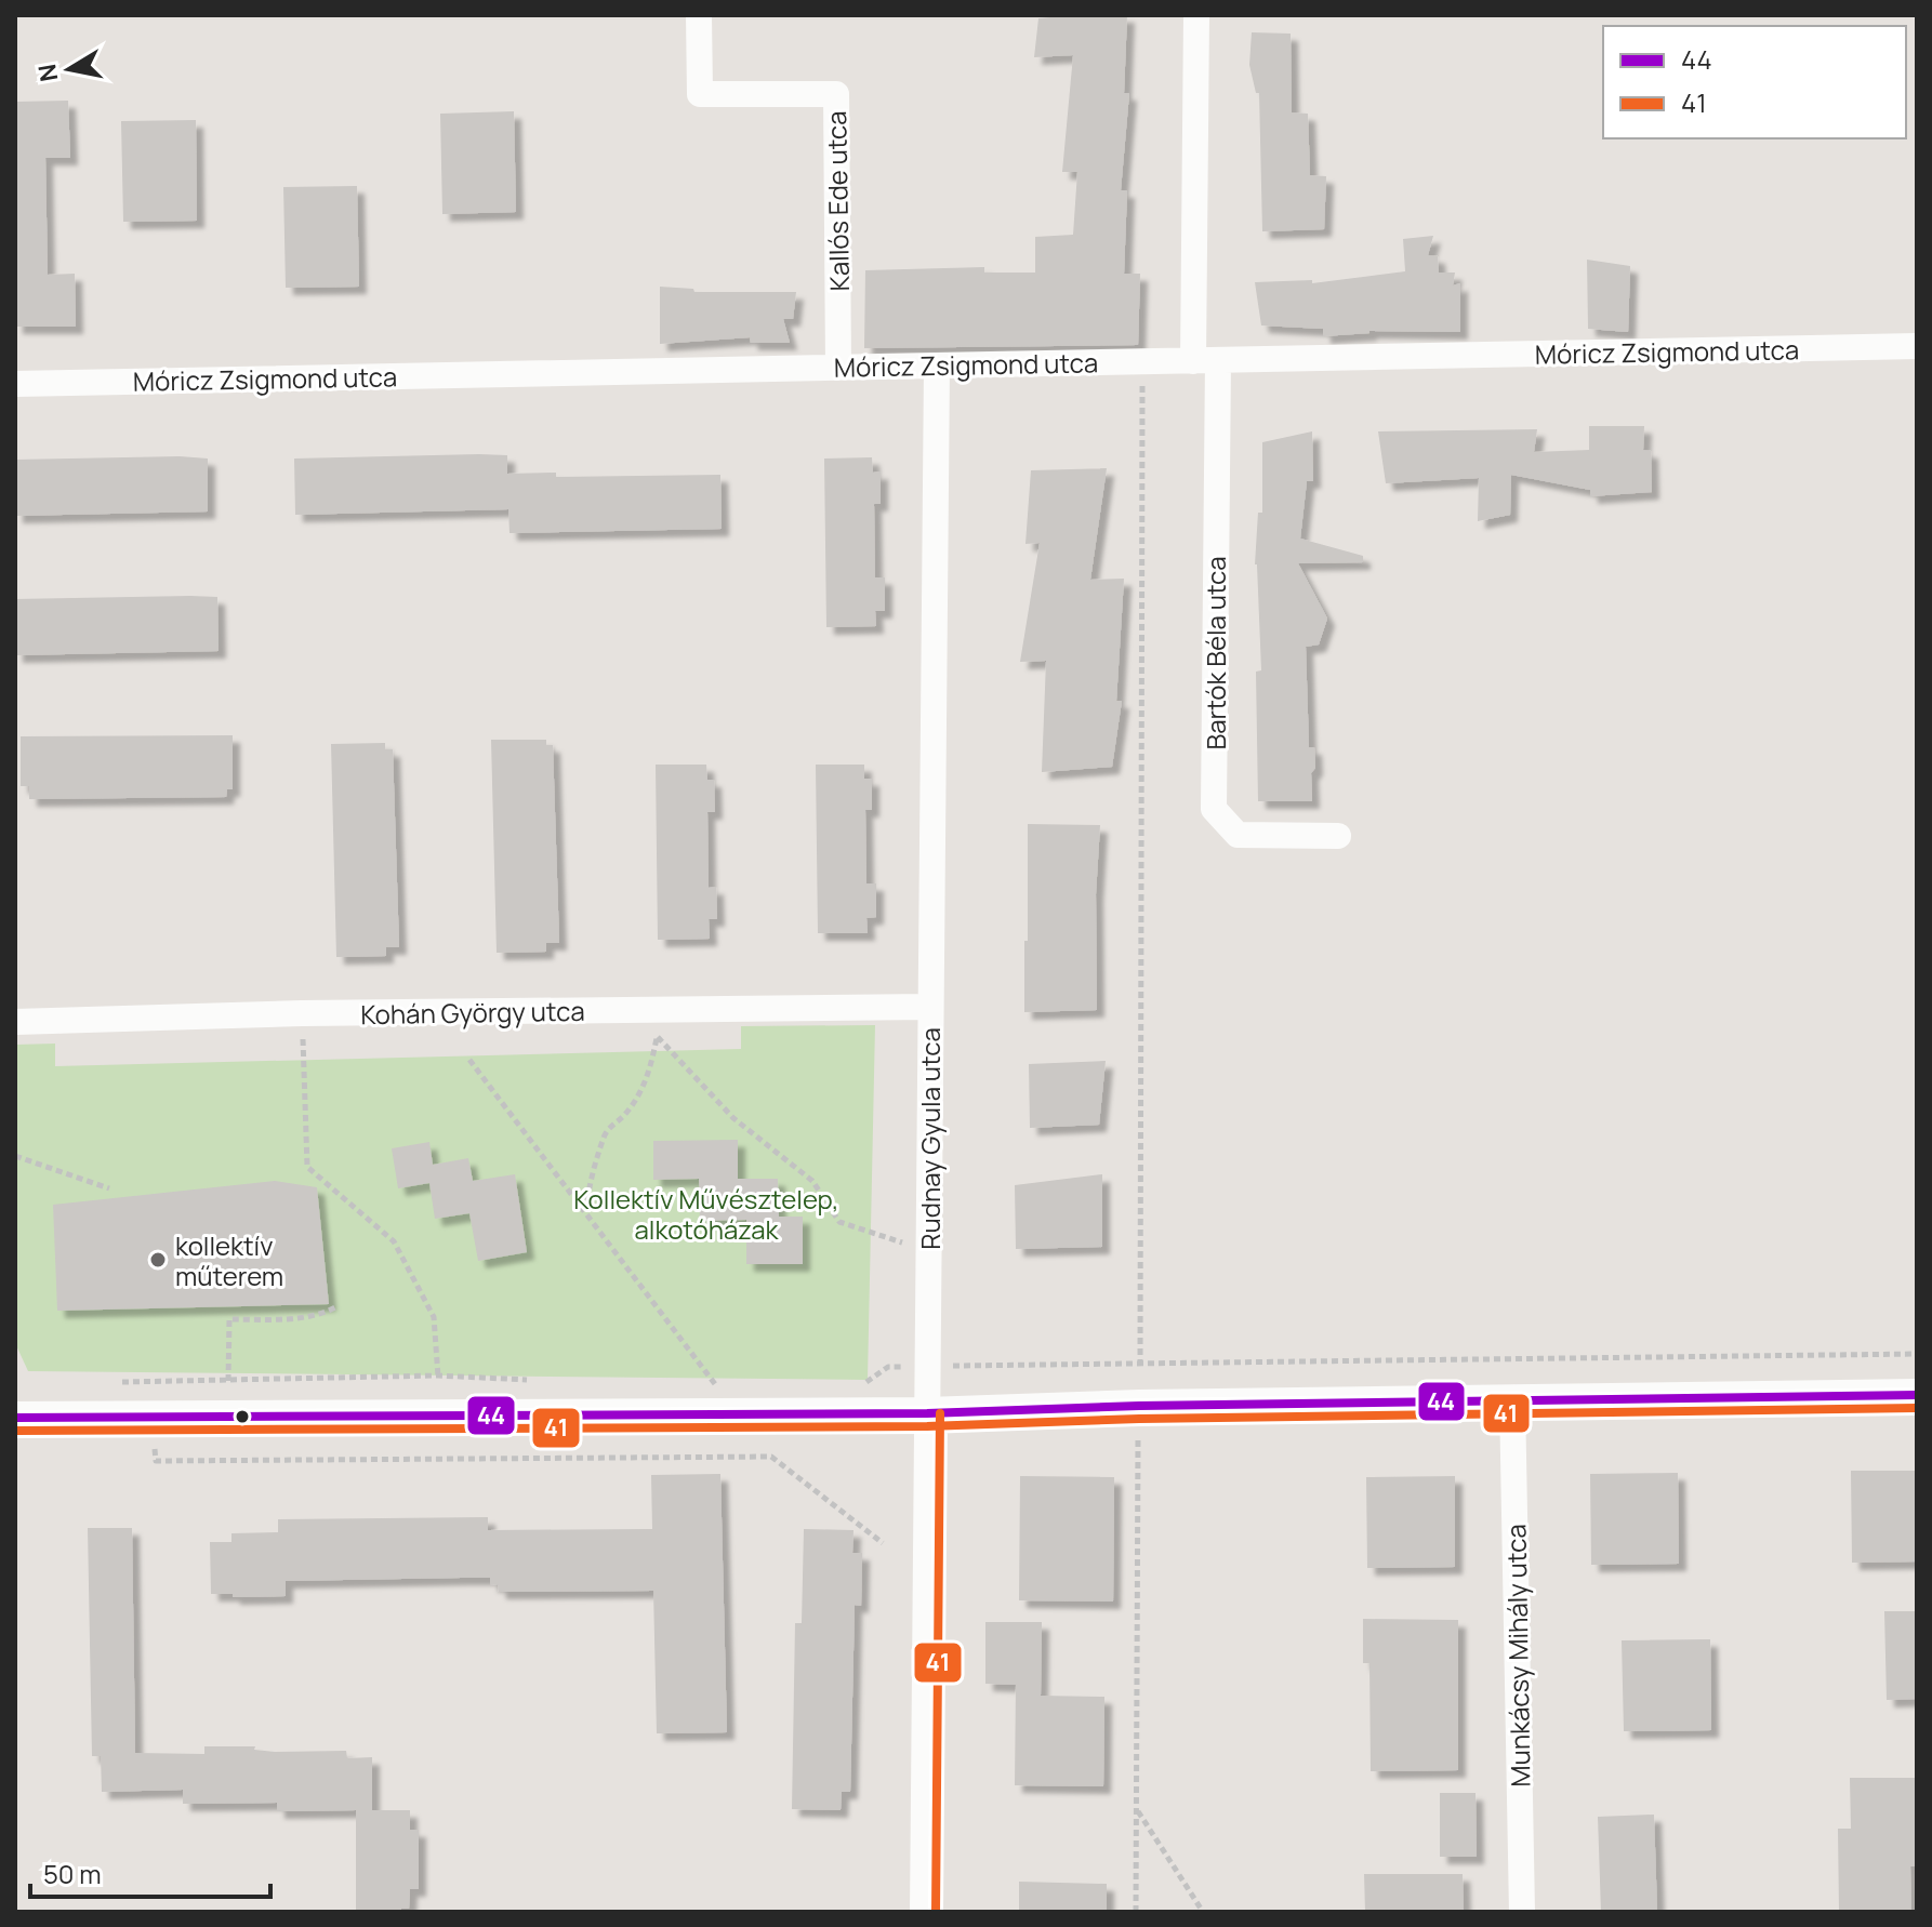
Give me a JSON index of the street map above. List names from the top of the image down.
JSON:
{
  "streets": {
    "street": [
      "Kallós Ede utca",
      "Móricz Zsigmond utca",
      "Bartók Béla utca",
      "Kohán György utca",
      "Rudnay Gyula utca",
      "Munkácsy Mihály utca"
    ]
  },
  "crossings": [
    ["Kallós Ede utca", "Móricz Zsigmond utca"],
    ["Móricz Zsigmond utca", "Bartók Béla utca"],
    ["Móricz Zsigmond utca", "Rudnay Gyula utca"],
    ["Kohán György utca", "Rudnay Gyula utca"]
  ],
  "parks": ["Kollektív Művésztelep, alkotóházak"],
  "places": ["kollektív műterem"],
  "lines": ["transit line 44", "transit line 41"],
  "legend": ["44", "41"],
  "scale_bar": "50 m",
  "north": "left"
}
